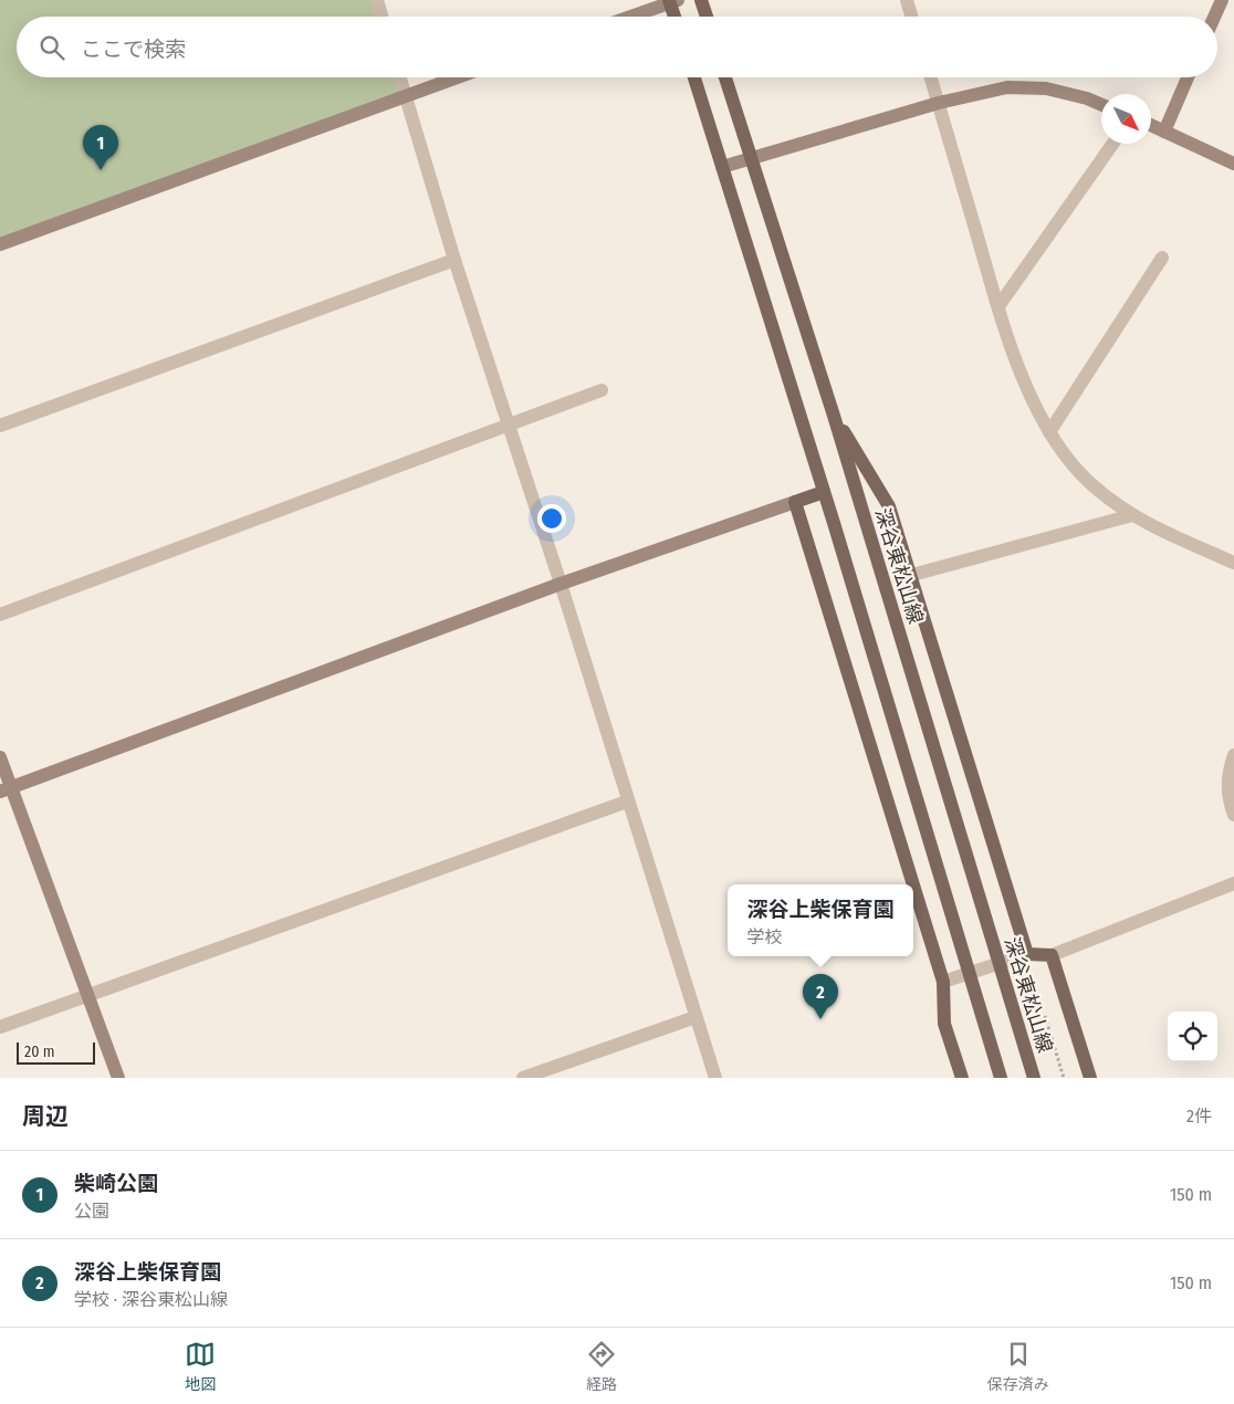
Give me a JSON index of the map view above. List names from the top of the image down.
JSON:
{
  "streets": {
    "main road": ["深谷東松山線"]
  },
  "scale_bar": "20 m",
  "north": "bottom right",
  "page": {
    "search": "ここで検索",
    "pins": ["1", "2"],
    "popup": ["深谷上柴保育園", "学校"],
    "scale": "20 m",
    "heading": ["周辺", "2件"],
    "list": [
      {
        "mark": "1",
        "name": "柴崎公園",
        "note": "公園",
        "value": "150 m"
      },
      {
        "mark": "2",
        "name": "深谷上柴保育園",
        "note": "学校 · 深谷東松山線",
        "value": "150 m"
      }
    ],
    "nav": ["地図", "経路", "保存済み"]
  }
}
